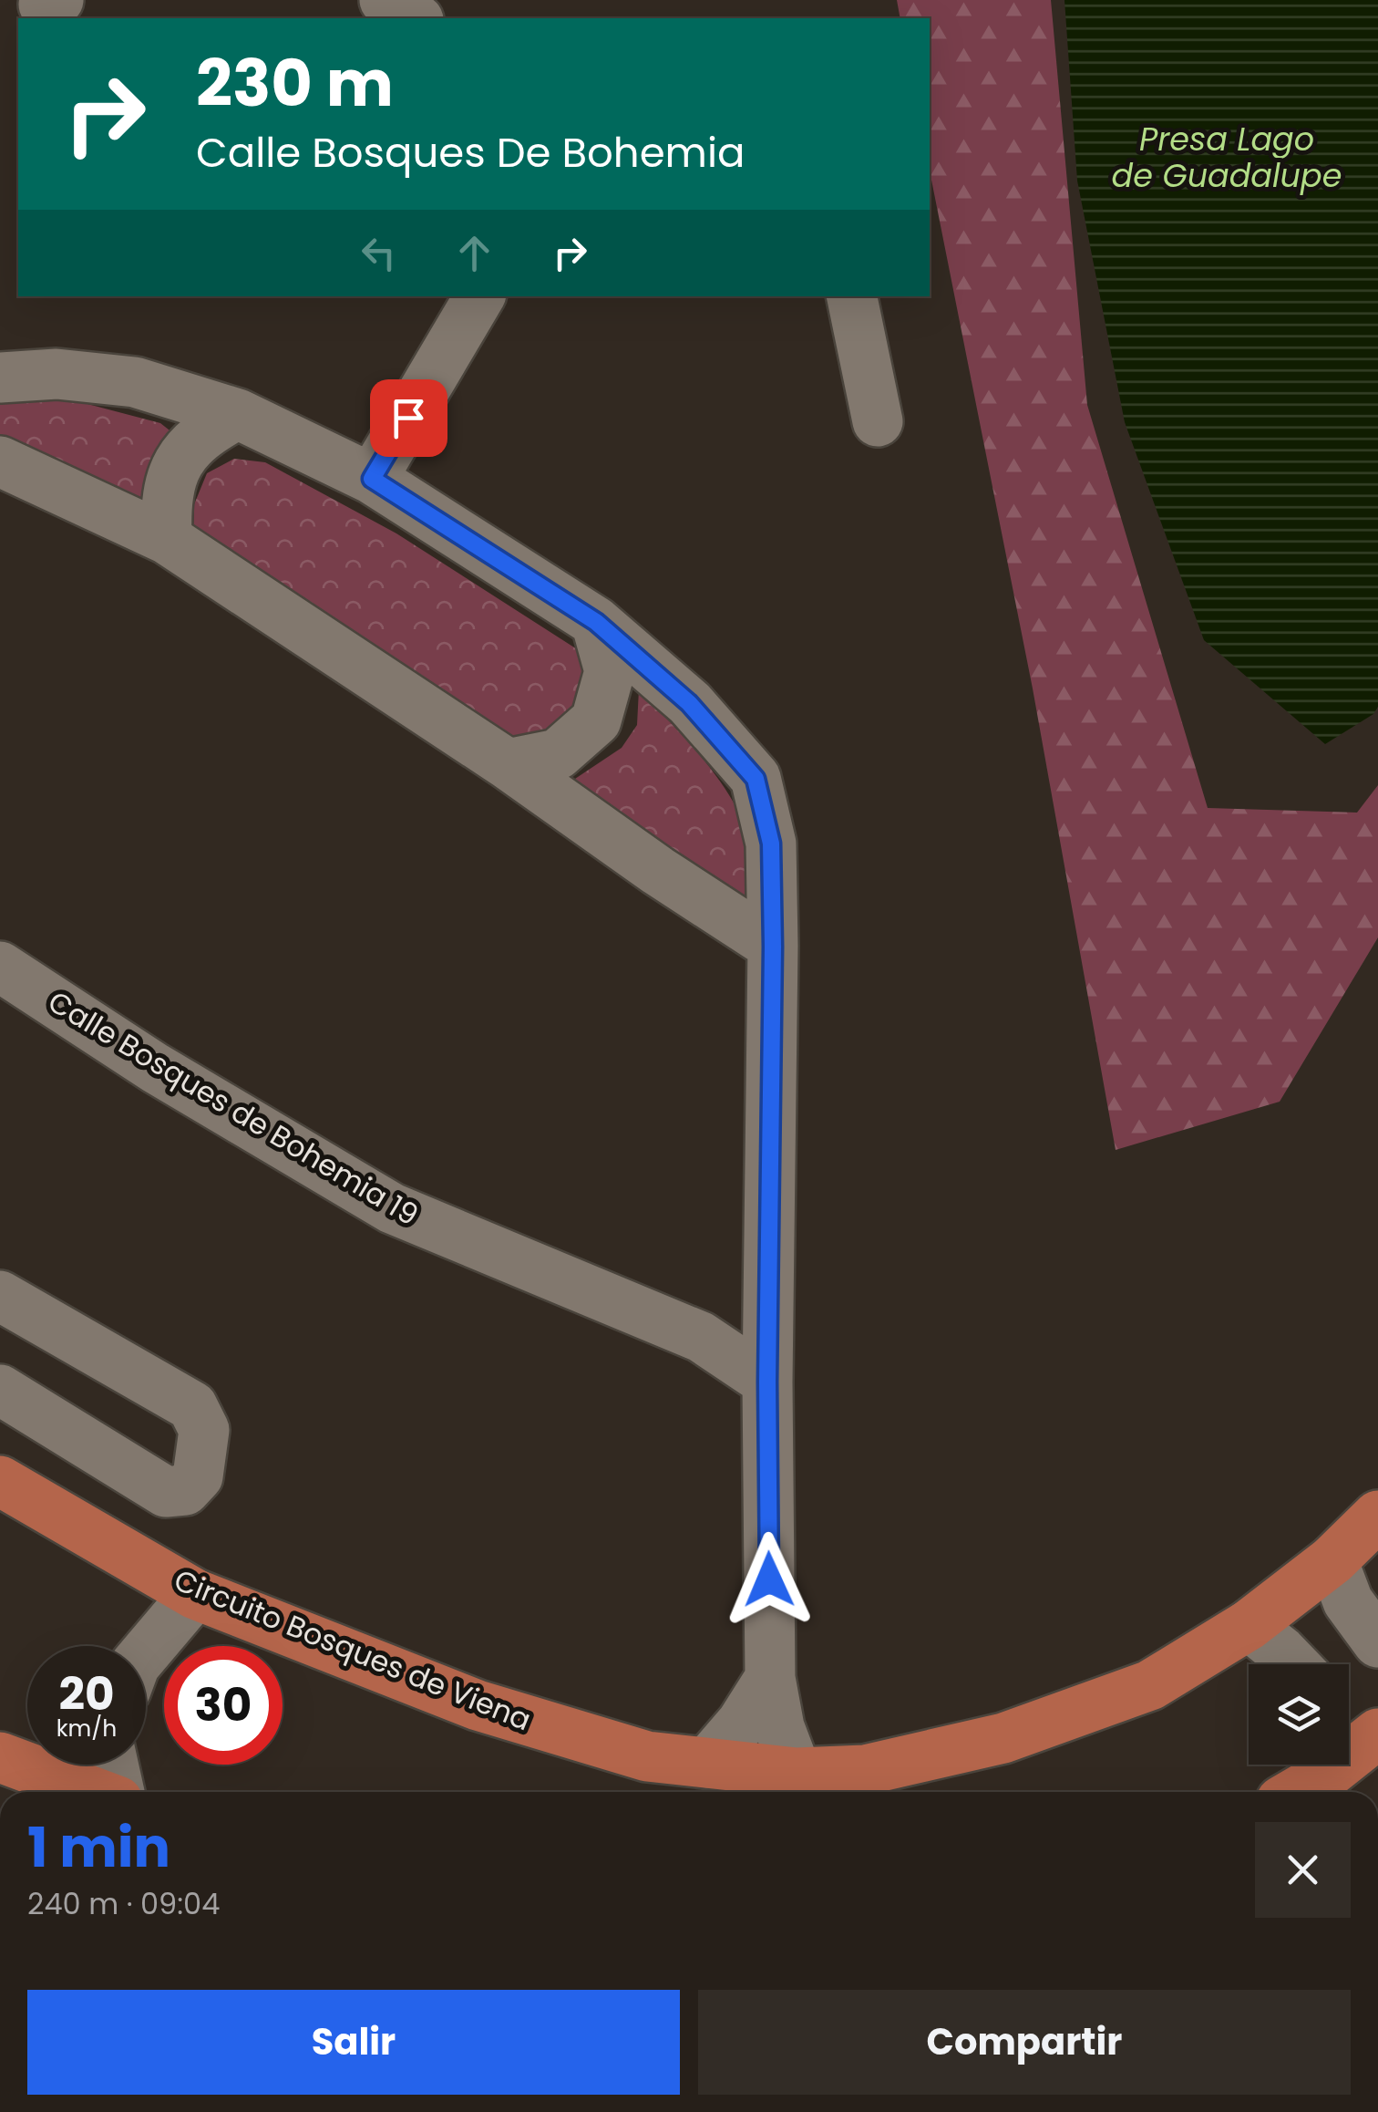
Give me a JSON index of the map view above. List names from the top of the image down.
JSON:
{
  "streets": {
    "main road": ["Circuito Bosques de Viena"],
    "street": ["Calle Bosques de Bohemia 19"]
  },
  "water": ["Presa Lago de Guadalupe"],
  "page": {
    "turn": ["230 m", "Calle Bosques De Bohemia"],
    "speed": "20 km/h",
    "limit": "30",
    "heading": ["1 min", "240 m · 09:04"],
    "buttons": ["Salir", "Compartir"]
  }
}
